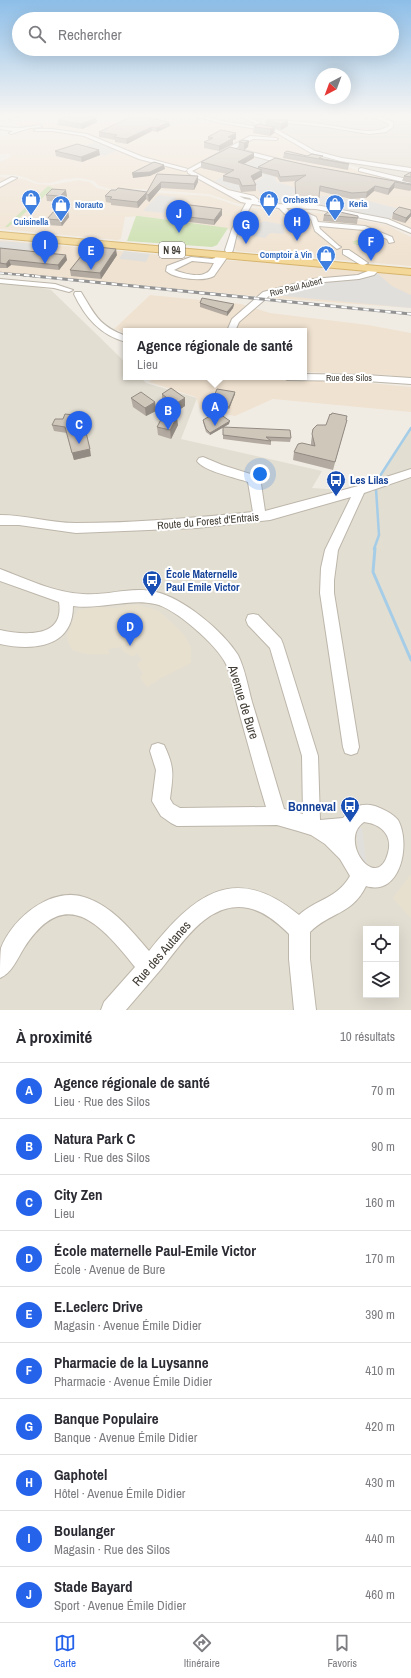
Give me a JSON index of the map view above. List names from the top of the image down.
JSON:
{
  "streets": {
    "main road": ["N 94"],
    "street": [
      "Rue Paul Aubert",
      "Rue des Silos",
      "Route du Forest d'Entrais",
      "Avenue de Bure",
      "Rue des Autanes"
    ]
  },
  "crossings": [
    ["N 94", "Rue Paul Aubert"]
  ],
  "places": {
    "shop": [
      "Cuisinella",
      "Orchestra",
      "Keria",
      "Norauto",
      "Comptoir à Vin"
    ],
    "bus stop": ["Les Lilas", "École Maternelle Paul Emile Victor", "Bonneval"]
  },
  "north": "bottom left",
  "page": {
    "search": "Rechercher",
    "pins": [
      "J",
      "H",
      "G",
      "F",
      "I",
      "E",
      "A",
      "B",
      "C",
      "D"
    ],
    "popup": ["Agence régionale de santé", "Lieu"],
    "heading": ["À proximité", "10 résultats"],
    "list": [
      {
        "mark": "A",
        "name": "Agence régionale de santé",
        "note": "Lieu · Rue des Silos",
        "value": "70 m"
      },
      {
        "mark": "B",
        "name": "Natura Park C",
        "note": "Lieu · Rue des Silos",
        "value": "90 m"
      },
      {
        "mark": "C",
        "name": "City Zen",
        "note": "Lieu",
        "value": "160 m"
      },
      {
        "mark": "D",
        "name": "École maternelle Paul-Emile Victor",
        "note": "École · Avenue de Bure",
        "value": "170 m"
      },
      {
        "mark": "E",
        "name": "E.Leclerc Drive",
        "note": "Magasin · Avenue Émile Didier",
        "value": "390 m"
      },
      {
        "mark": "F",
        "name": "Pharmacie de la Luysanne",
        "note": "Pharmacie · Avenue Émile Didier",
        "value": "410 m"
      },
      {
        "mark": "G",
        "name": "Banque Populaire",
        "note": "Banque · Avenue Émile Didier",
        "value": "420 m"
      },
      {
        "mark": "H",
        "name": "Gaphotel",
        "note": "Hôtel · Avenue Émile Didier",
        "value": "430 m"
      },
      {
        "mark": "I",
        "name": "Boulanger",
        "note": "Magasin · Rue des Silos",
        "value": "440 m"
      },
      {
        "mark": "J",
        "name": "Stade Bayard",
        "note": "Sport · Avenue Émile Didier",
        "value": "460 m"
      }
    ],
    "nav": ["Carte", "Itinéraire", "Favoris"]
  }
}
